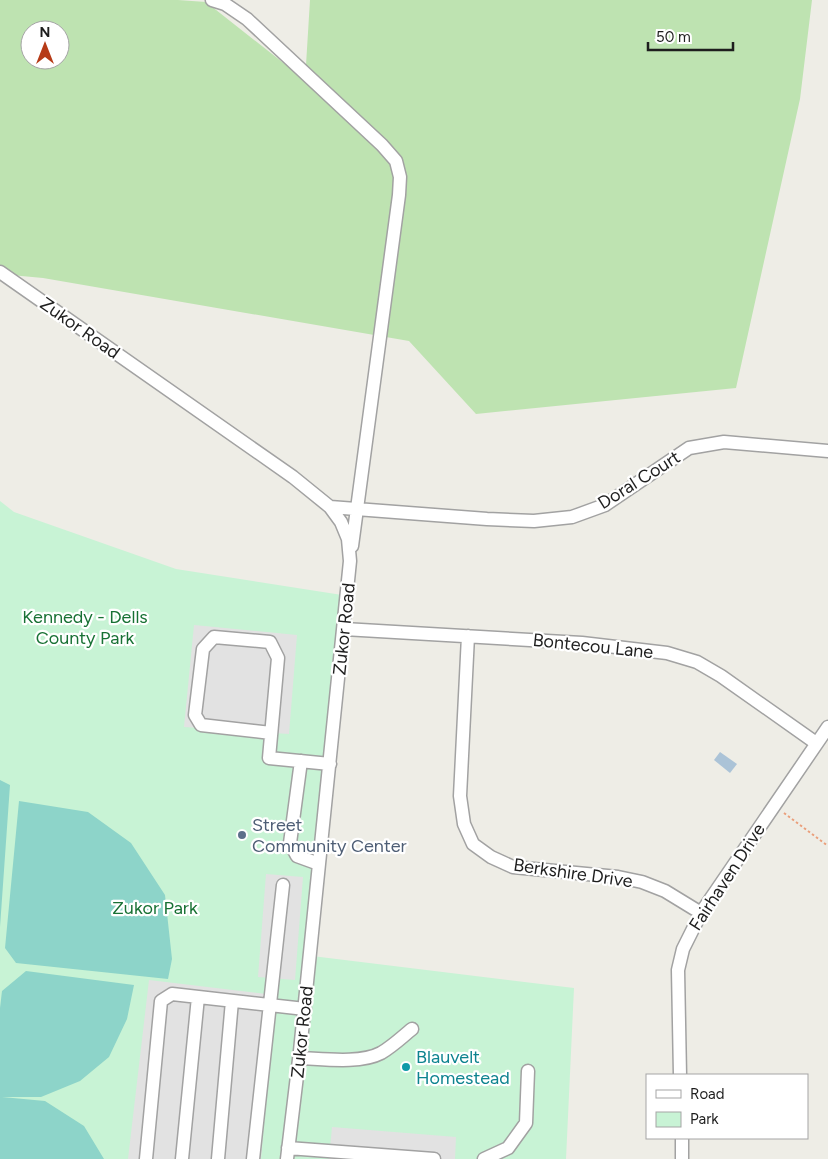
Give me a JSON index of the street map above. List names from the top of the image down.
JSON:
{
  "streets": {
    "street": [
      "Zukor Road",
      "Doral Court",
      "Bontecou Lane",
      "Berkshire Drive",
      "Fairhaven Drive"
    ]
  },
  "crossings": [
    ["Zukor Road", "Doral Court"],
    ["Zukor Road", "Bontecou Lane"],
    ["Bontecou Lane", "Berkshire Drive"],
    ["Bontecou Lane", "Fairhaven Drive"],
    ["Berkshire Drive", "Fairhaven Drive"]
  ],
  "parks": ["Kennedy - Dells County Park", "Zukor Park"],
  "places": ["Street Community Center", "Blauvelt Homestead"],
  "legend": ["Road", "Park"],
  "scale_bar": "50 m",
  "north": "top"
}
